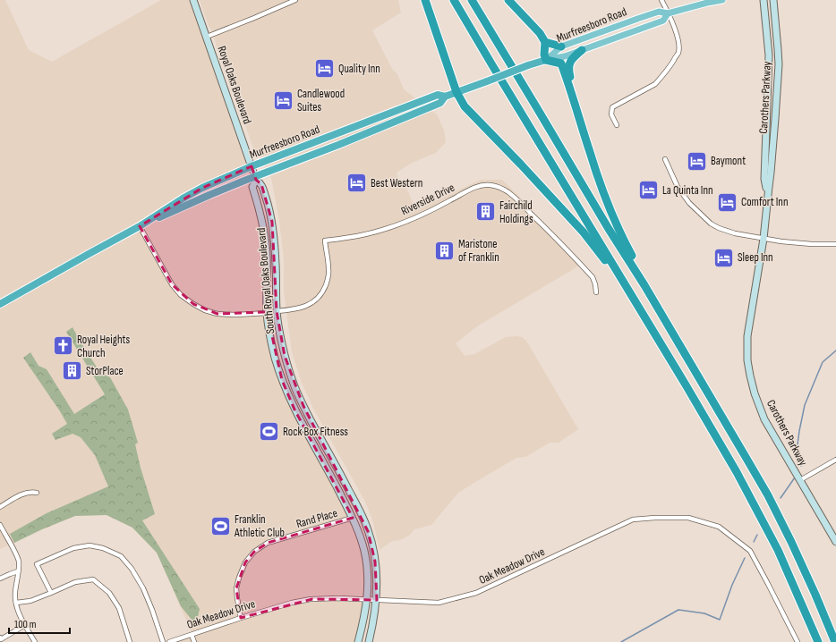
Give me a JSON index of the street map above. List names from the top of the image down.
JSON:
{
  "streets": {
    "highway": ["Murfreesboro Road"],
    "main road": ["Royal Oaks Boulevard", "Carothers Parkway", "South Royal Oaks Boulevard"],
    "street": ["Riverside Drive", "Rand Place", "Oak Meadow Drive"]
  },
  "crossings": [
    ["Murfreesboro Road", "Royal Oaks Boulevard"],
    ["Murfreesboro Road", "South Royal Oaks Boulevard"],
    ["Royal Oaks Boulevard", "South Royal Oaks Boulevard"],
    ["Riverside Drive", "South Royal Oaks Boulevard"],
    ["South Royal Oaks Boulevard", "Rand Place"],
    ["South Royal Oaks Boulevard", "Oak Meadow Drive"],
    ["Rand Place", "Oak Meadow Drive"]
  ],
  "places": {
    "hotel": [
      "Quality Inn",
      "Candlewood Suites",
      "Baymont",
      "Best Western",
      "La Quinta Inn",
      "Comfort Inn",
      "Sleep Inn"
    ],
    "building": ["Fairchild Holdings", "Maristone of Franklin", "StorPlace"],
    "church": ["Royal Heights Church"],
    "sports": ["Rock Box Fitness", "Franklin Athletic Club"]
  },
  "scale_bar": "100 m"
}
